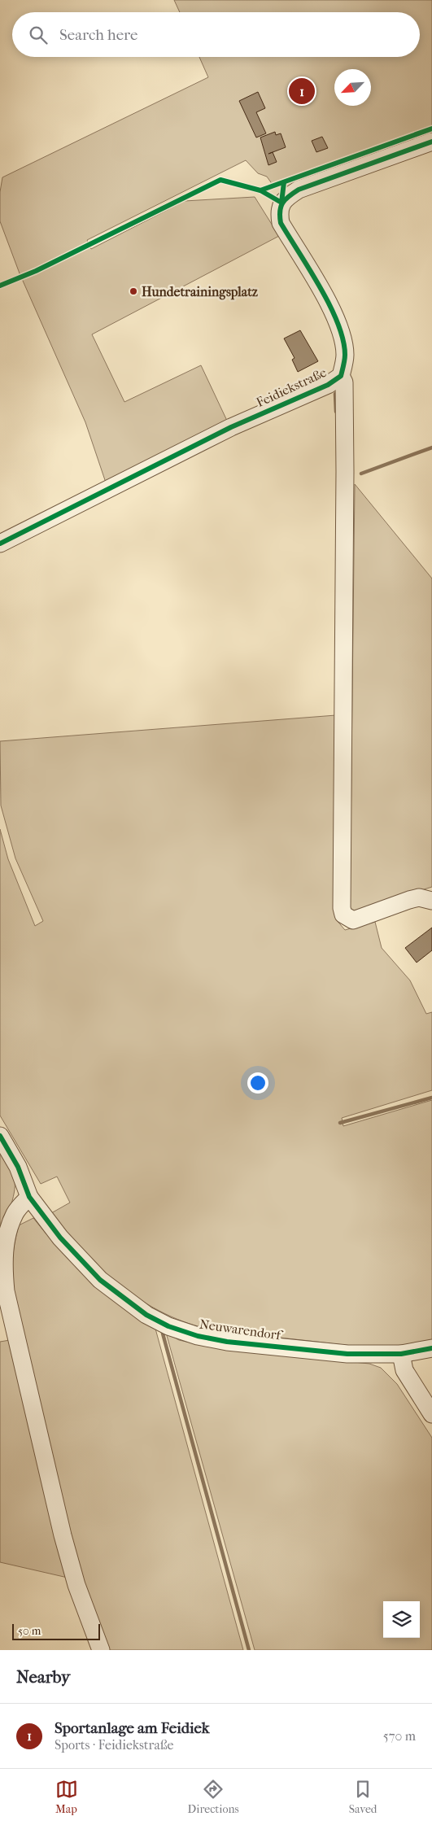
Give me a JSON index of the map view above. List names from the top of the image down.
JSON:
{
  "streets": {
    "street": ["Feidiekstraße", "Neuwarendorf"]
  },
  "places": ["Hundetrainingsplatz"],
  "scale_bar": "50 m",
  "north": "bottom left",
  "page": {
    "search": "Search here",
    "pins": "1",
    "scale": "50 m",
    "heading": "Nearby",
    "list": [
      {
        "mark": "1",
        "name": "Sportanlage am Feidiek",
        "note": "Sports · Feidiekstraße",
        "value": "570 m"
      }
    ],
    "nav": ["Map", "Directions", "Saved"]
  }
}
